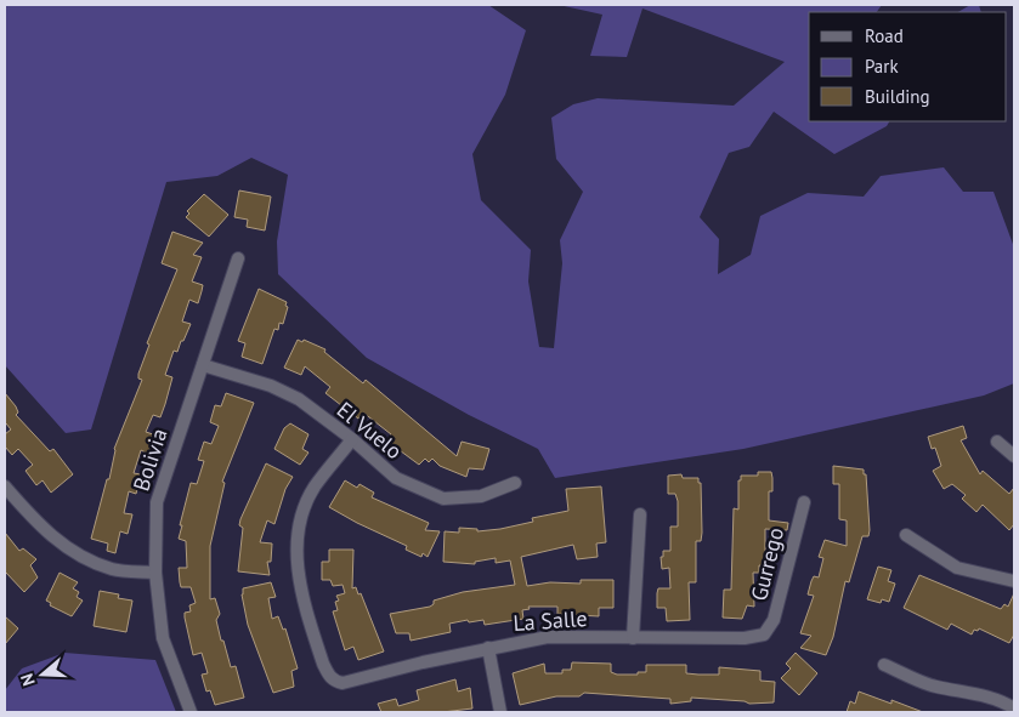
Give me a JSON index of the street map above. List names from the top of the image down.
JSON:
{
  "streets": {
    "street": [
      "El Vuelo",
      "Bolivia",
      "Gurrego",
      "La Salle"
    ]
  },
  "crossings": [
    ["El Vuelo", "Bolivia"],
    ["El Vuelo", "La Salle"],
    ["Gurrego", "La Salle"]
  ],
  "legend": ["Road", "Park", "Building"],
  "north": "left"
}
